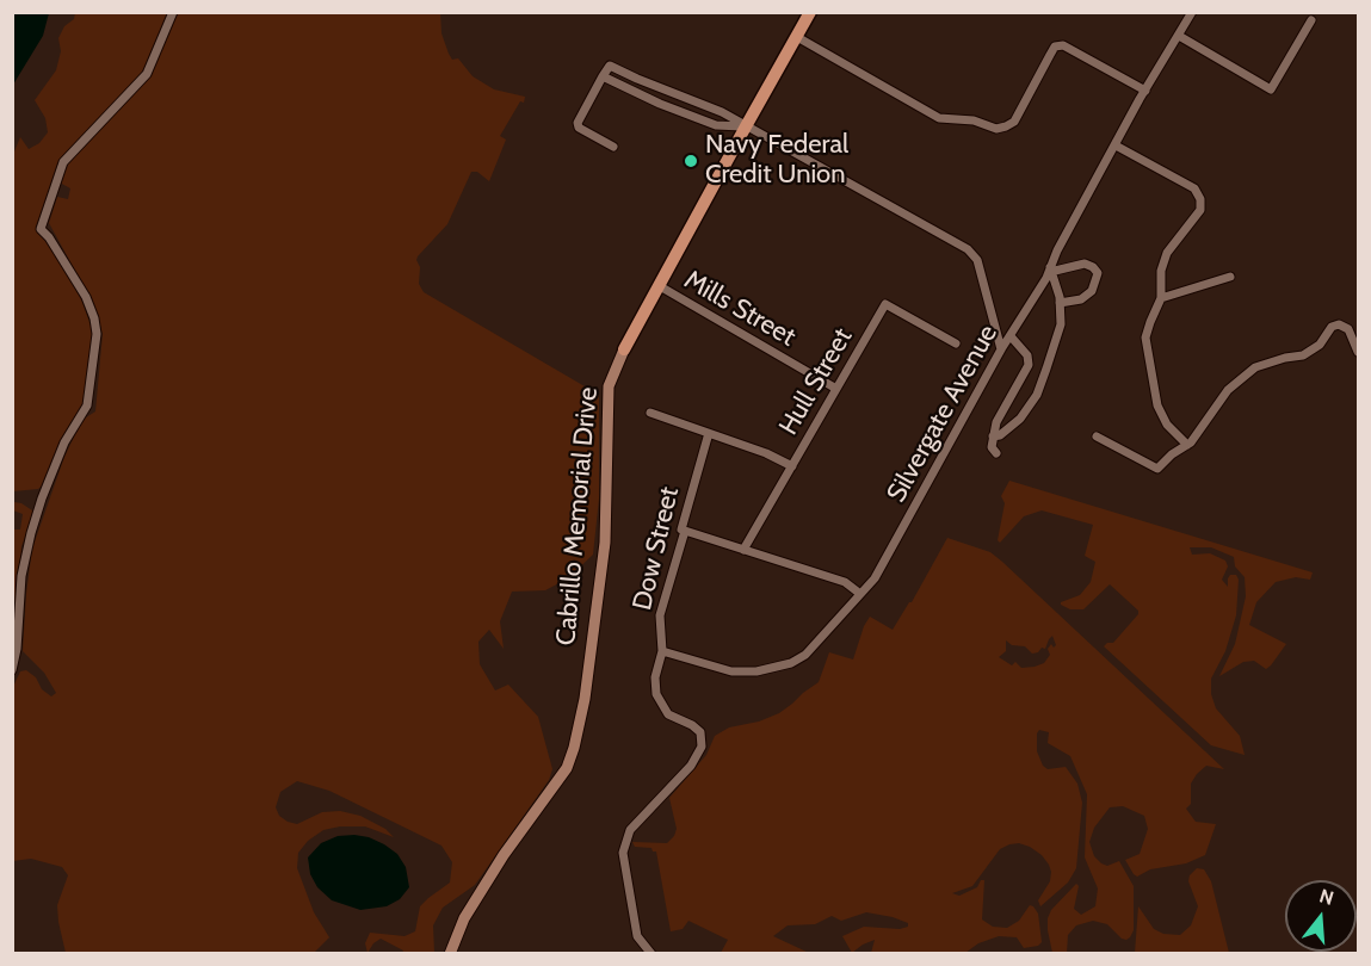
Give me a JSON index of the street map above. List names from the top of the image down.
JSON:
{
  "streets": {
    "main road": ["Cabrillo Memorial Drive"],
    "street": [
      "Mills Street",
      "Hull Street",
      "Silvergate Avenue",
      "Dow Street"
    ]
  },
  "crossings": [
    ["Mills Street", "Hull Street"],
    ["Silvergate Avenue", "Dow Street"]
  ],
  "places": ["Navy Federal Credit Union"],
  "north": "top"
}
